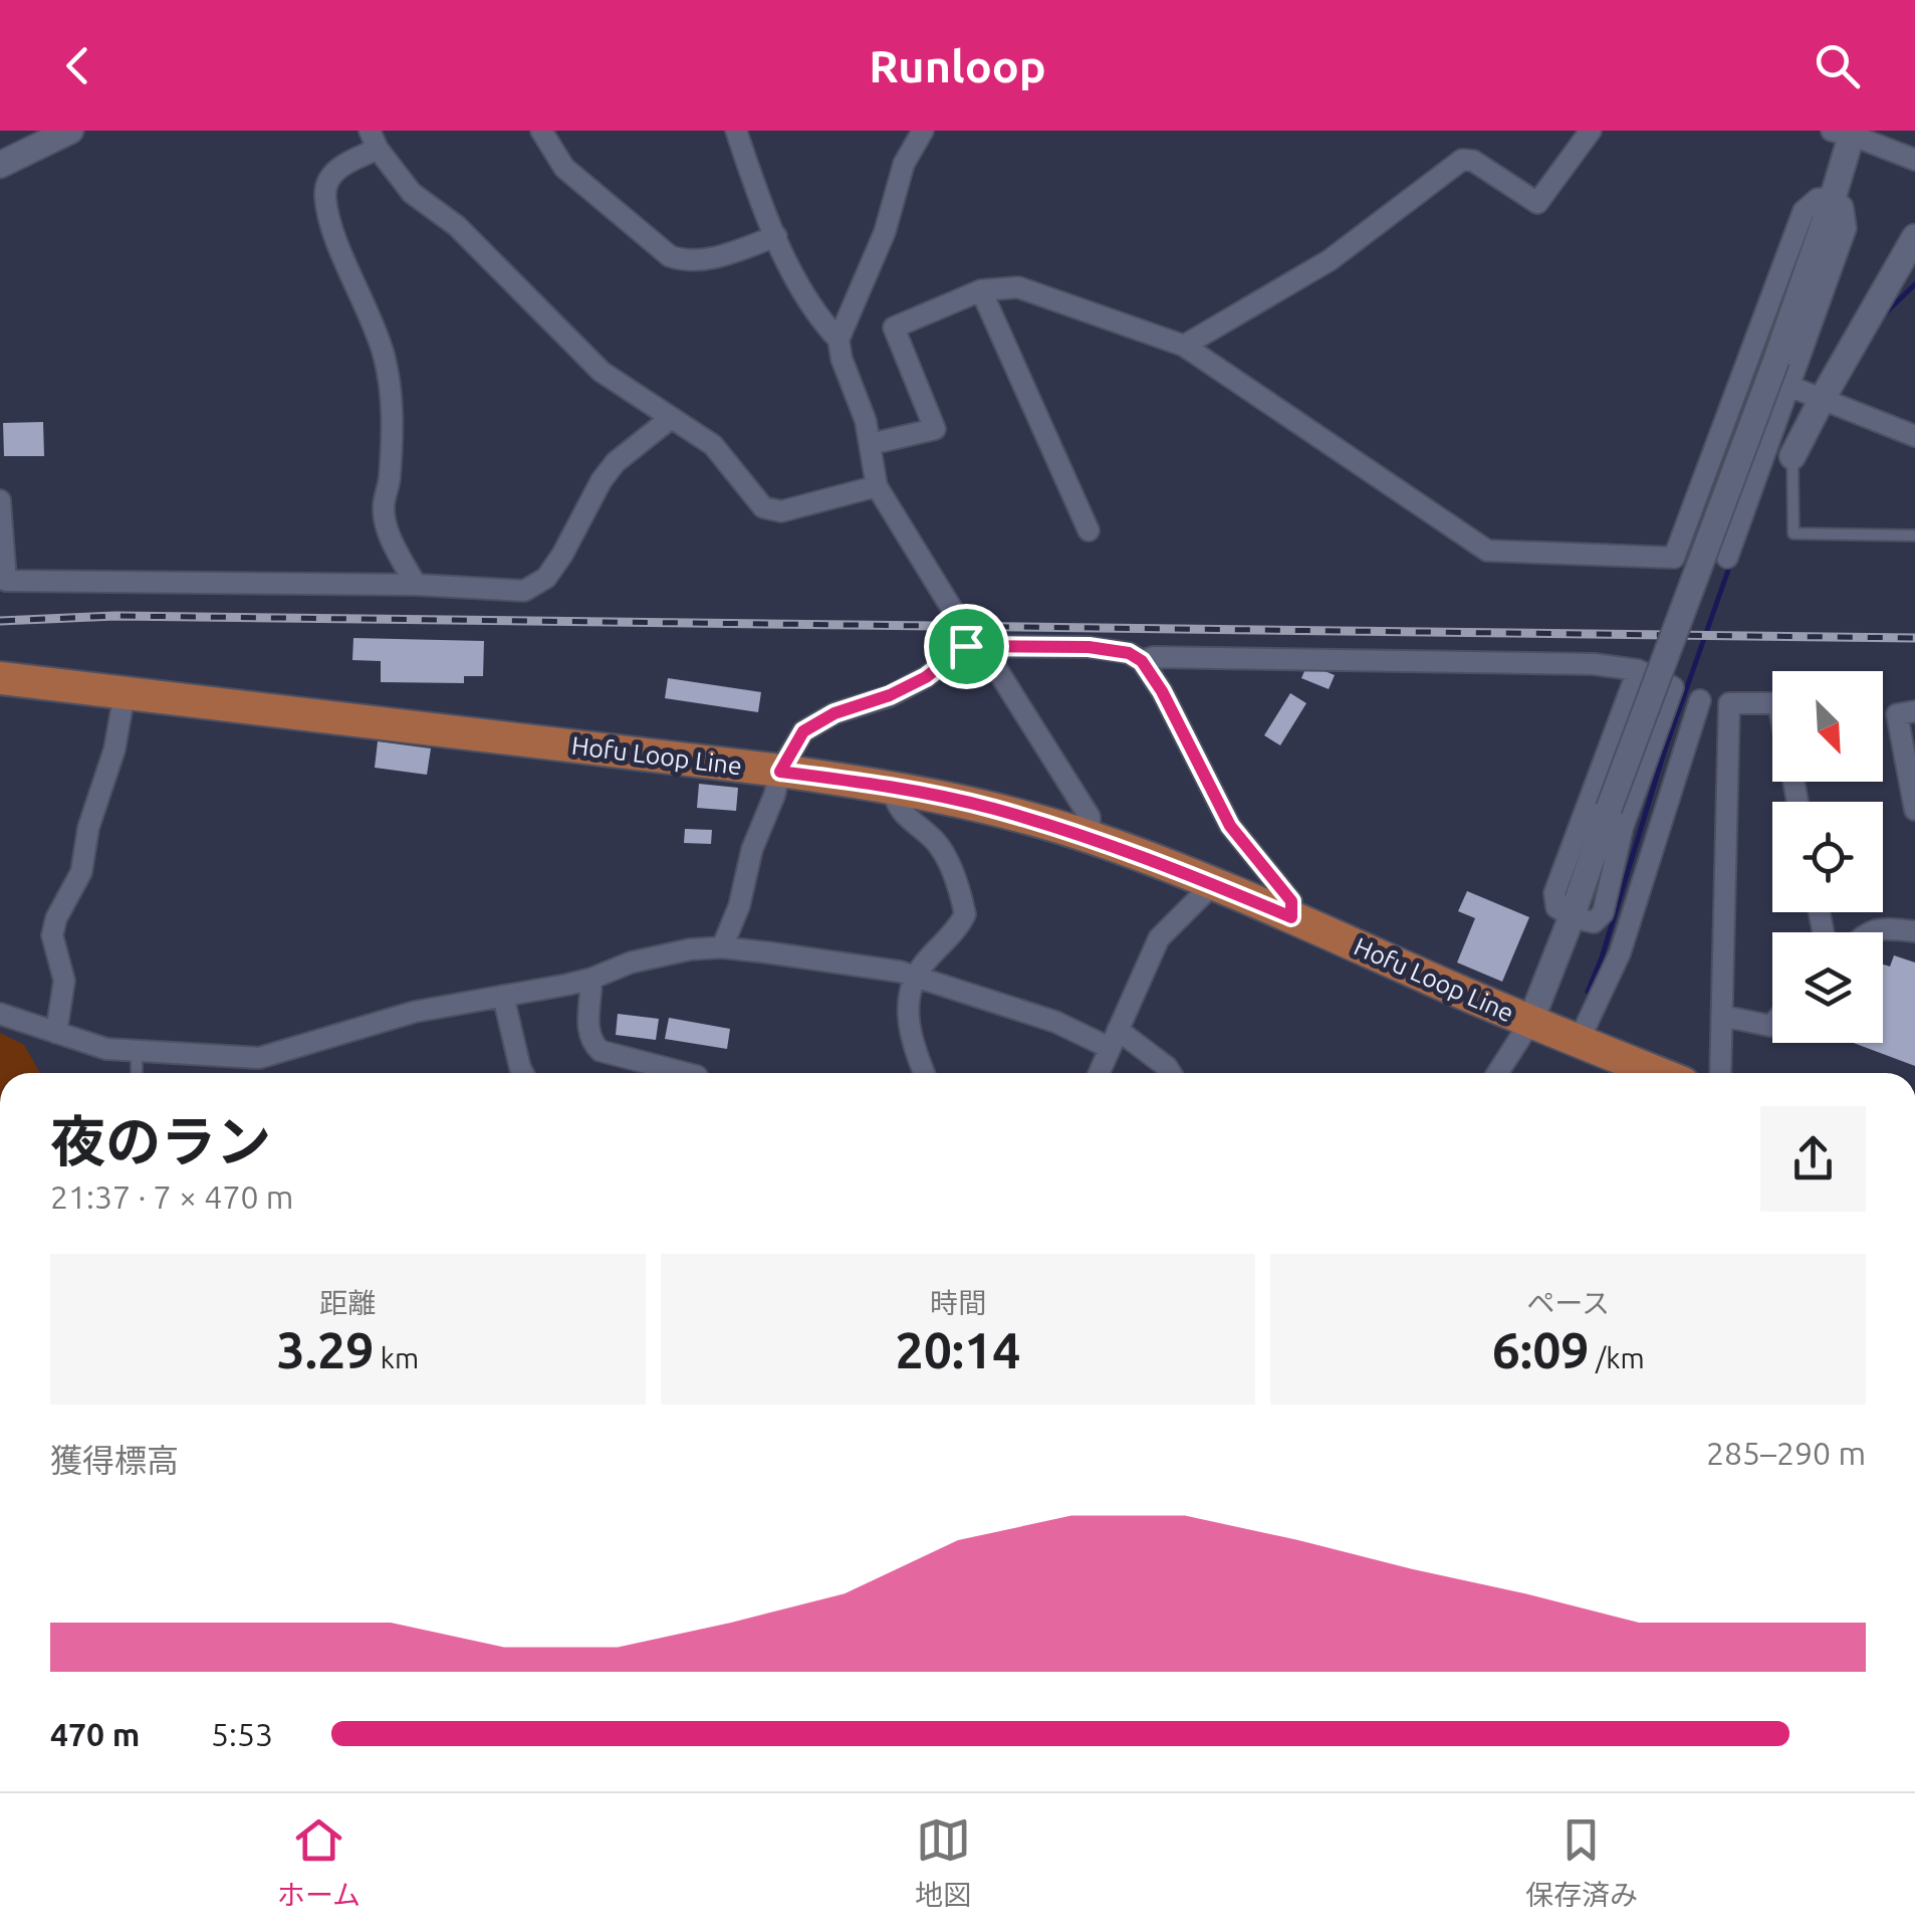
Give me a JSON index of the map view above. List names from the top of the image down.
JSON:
{
  "streets": {
    "main road": ["Hofu Loop Line"]
  },
  "north": "bottom right",
  "page": {
    "header": "Runloop",
    "heading": ["夜のラン", "21:37 · 7 × 470 m"],
    "stats": [
      ["距離", "3.29 km"],
      ["時間", "20:14"],
      ["ペース", "6:09 /km"]
    ],
    "chart": ["獲得標高", "285–290 m"],
    "list": [
      {
        "name": "470 m",
        "note": "5:53"
      }
    ],
    "tabs": ["ホーム", "地図", "保存済み"]
  }
}
